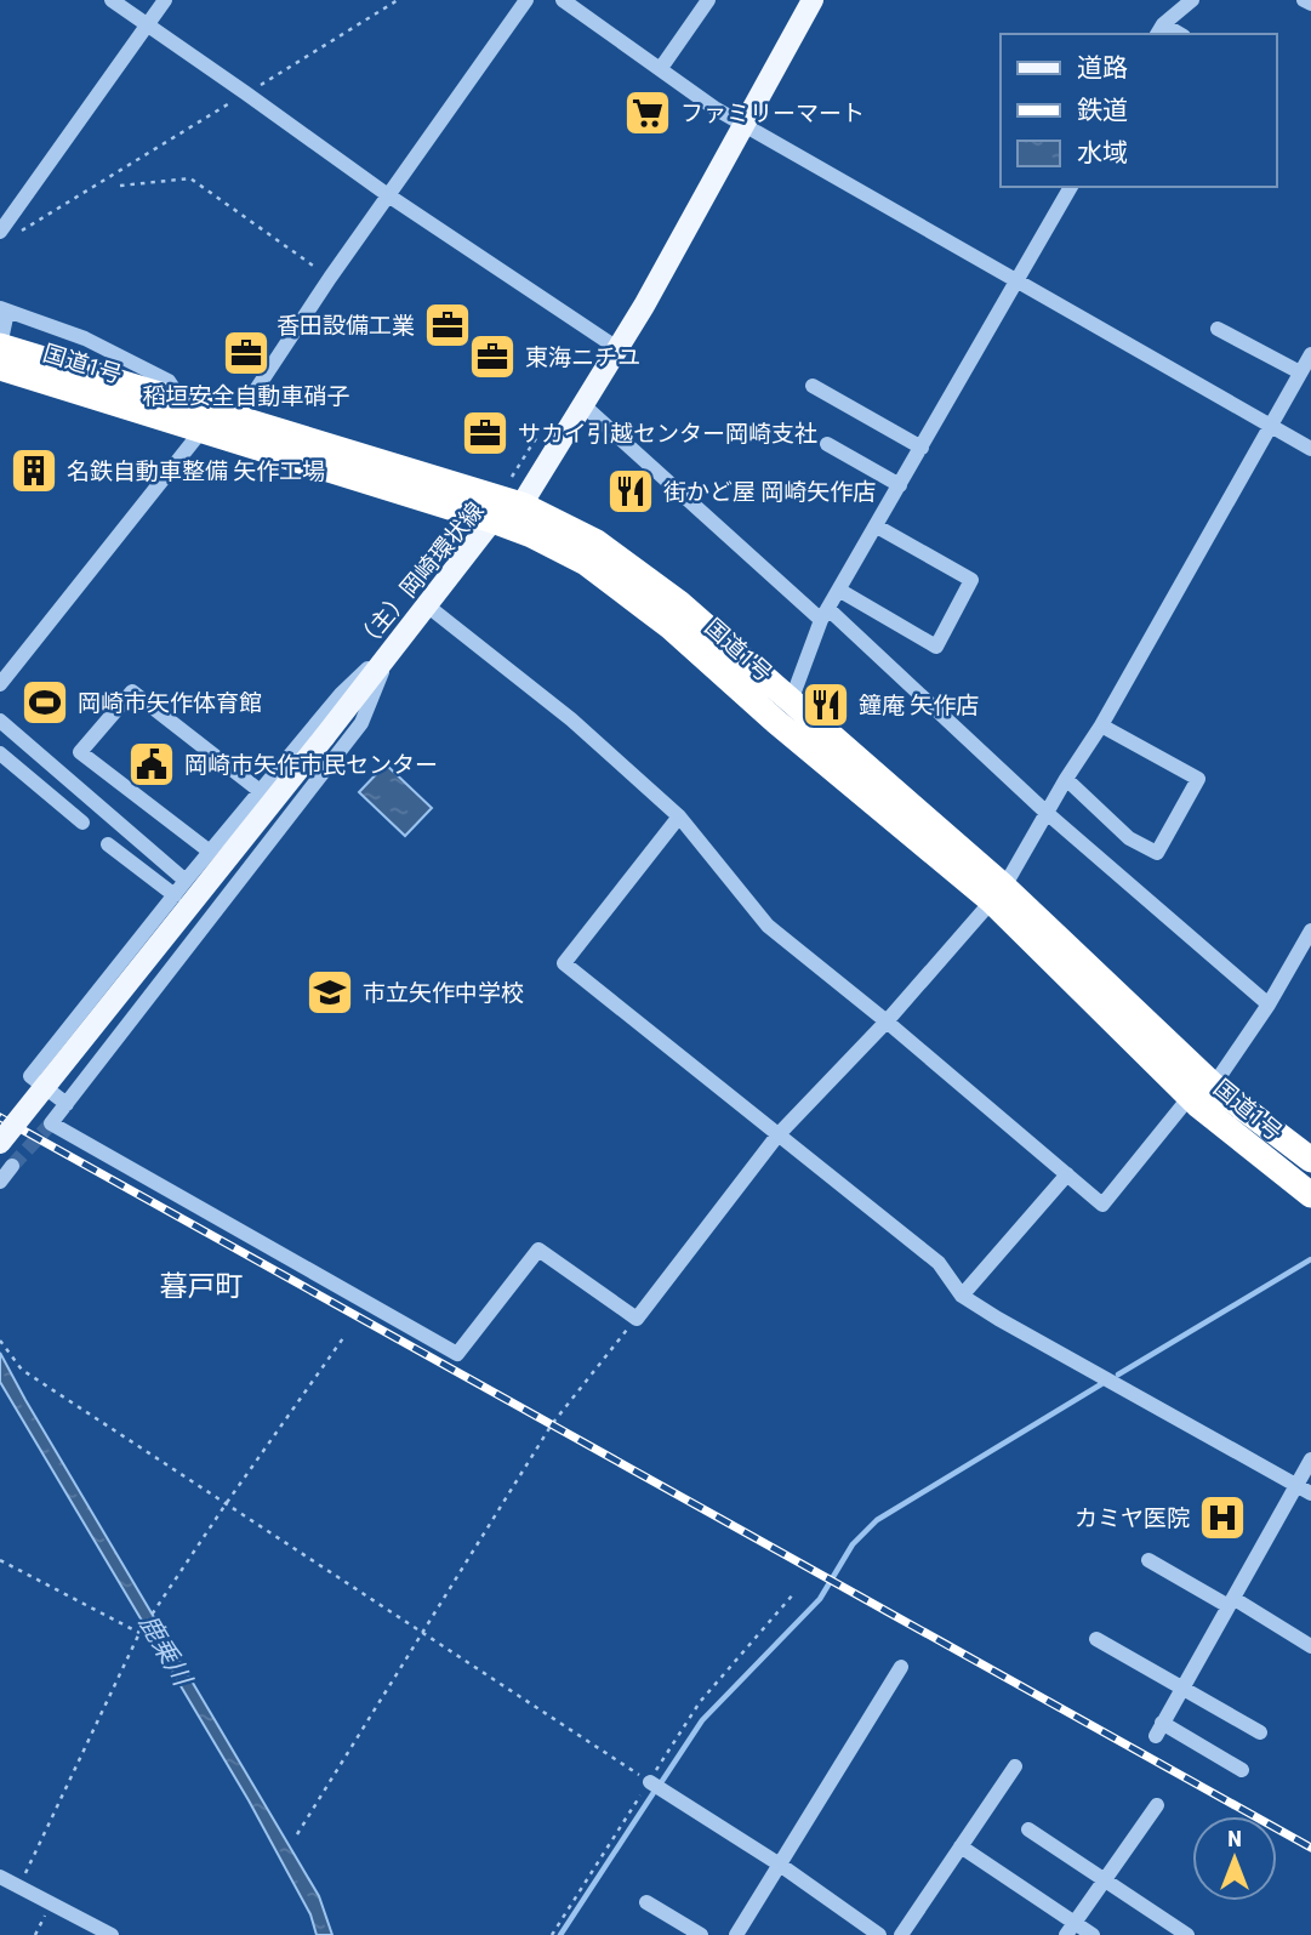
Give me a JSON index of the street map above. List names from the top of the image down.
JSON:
{
  "streets": {
    "highway": ["国道1号"],
    "main road": ["（主）岡崎環状線"]
  },
  "crossings": [
    ["国道1号", "（主）岡崎環状線"]
  ],
  "districts": ["暮戸町"],
  "water": ["鹿乗川"],
  "places": {
    "supermarket": ["ファミリーマート"],
    "office": [
      "香田設備工業",
      "稻垣安全自動車硝子",
      "東海ニチユ",
      "サカイ引越センター岡崎支社"
    ],
    "building": ["名鉄自動車整備 矢作工場"],
    "restaurant": ["街かど屋 岡崎矢作店", "鐘庵 矢作店"],
    "sports": ["岡崎市矢作体育館"],
    "public building": ["岡崎市矢作市民センター"],
    "school or university": ["市立矢作中学校"],
    "hospital": ["カミヤ医院"]
  },
  "legend": ["道路", "鉄道", "水域"],
  "north": "top"
}
